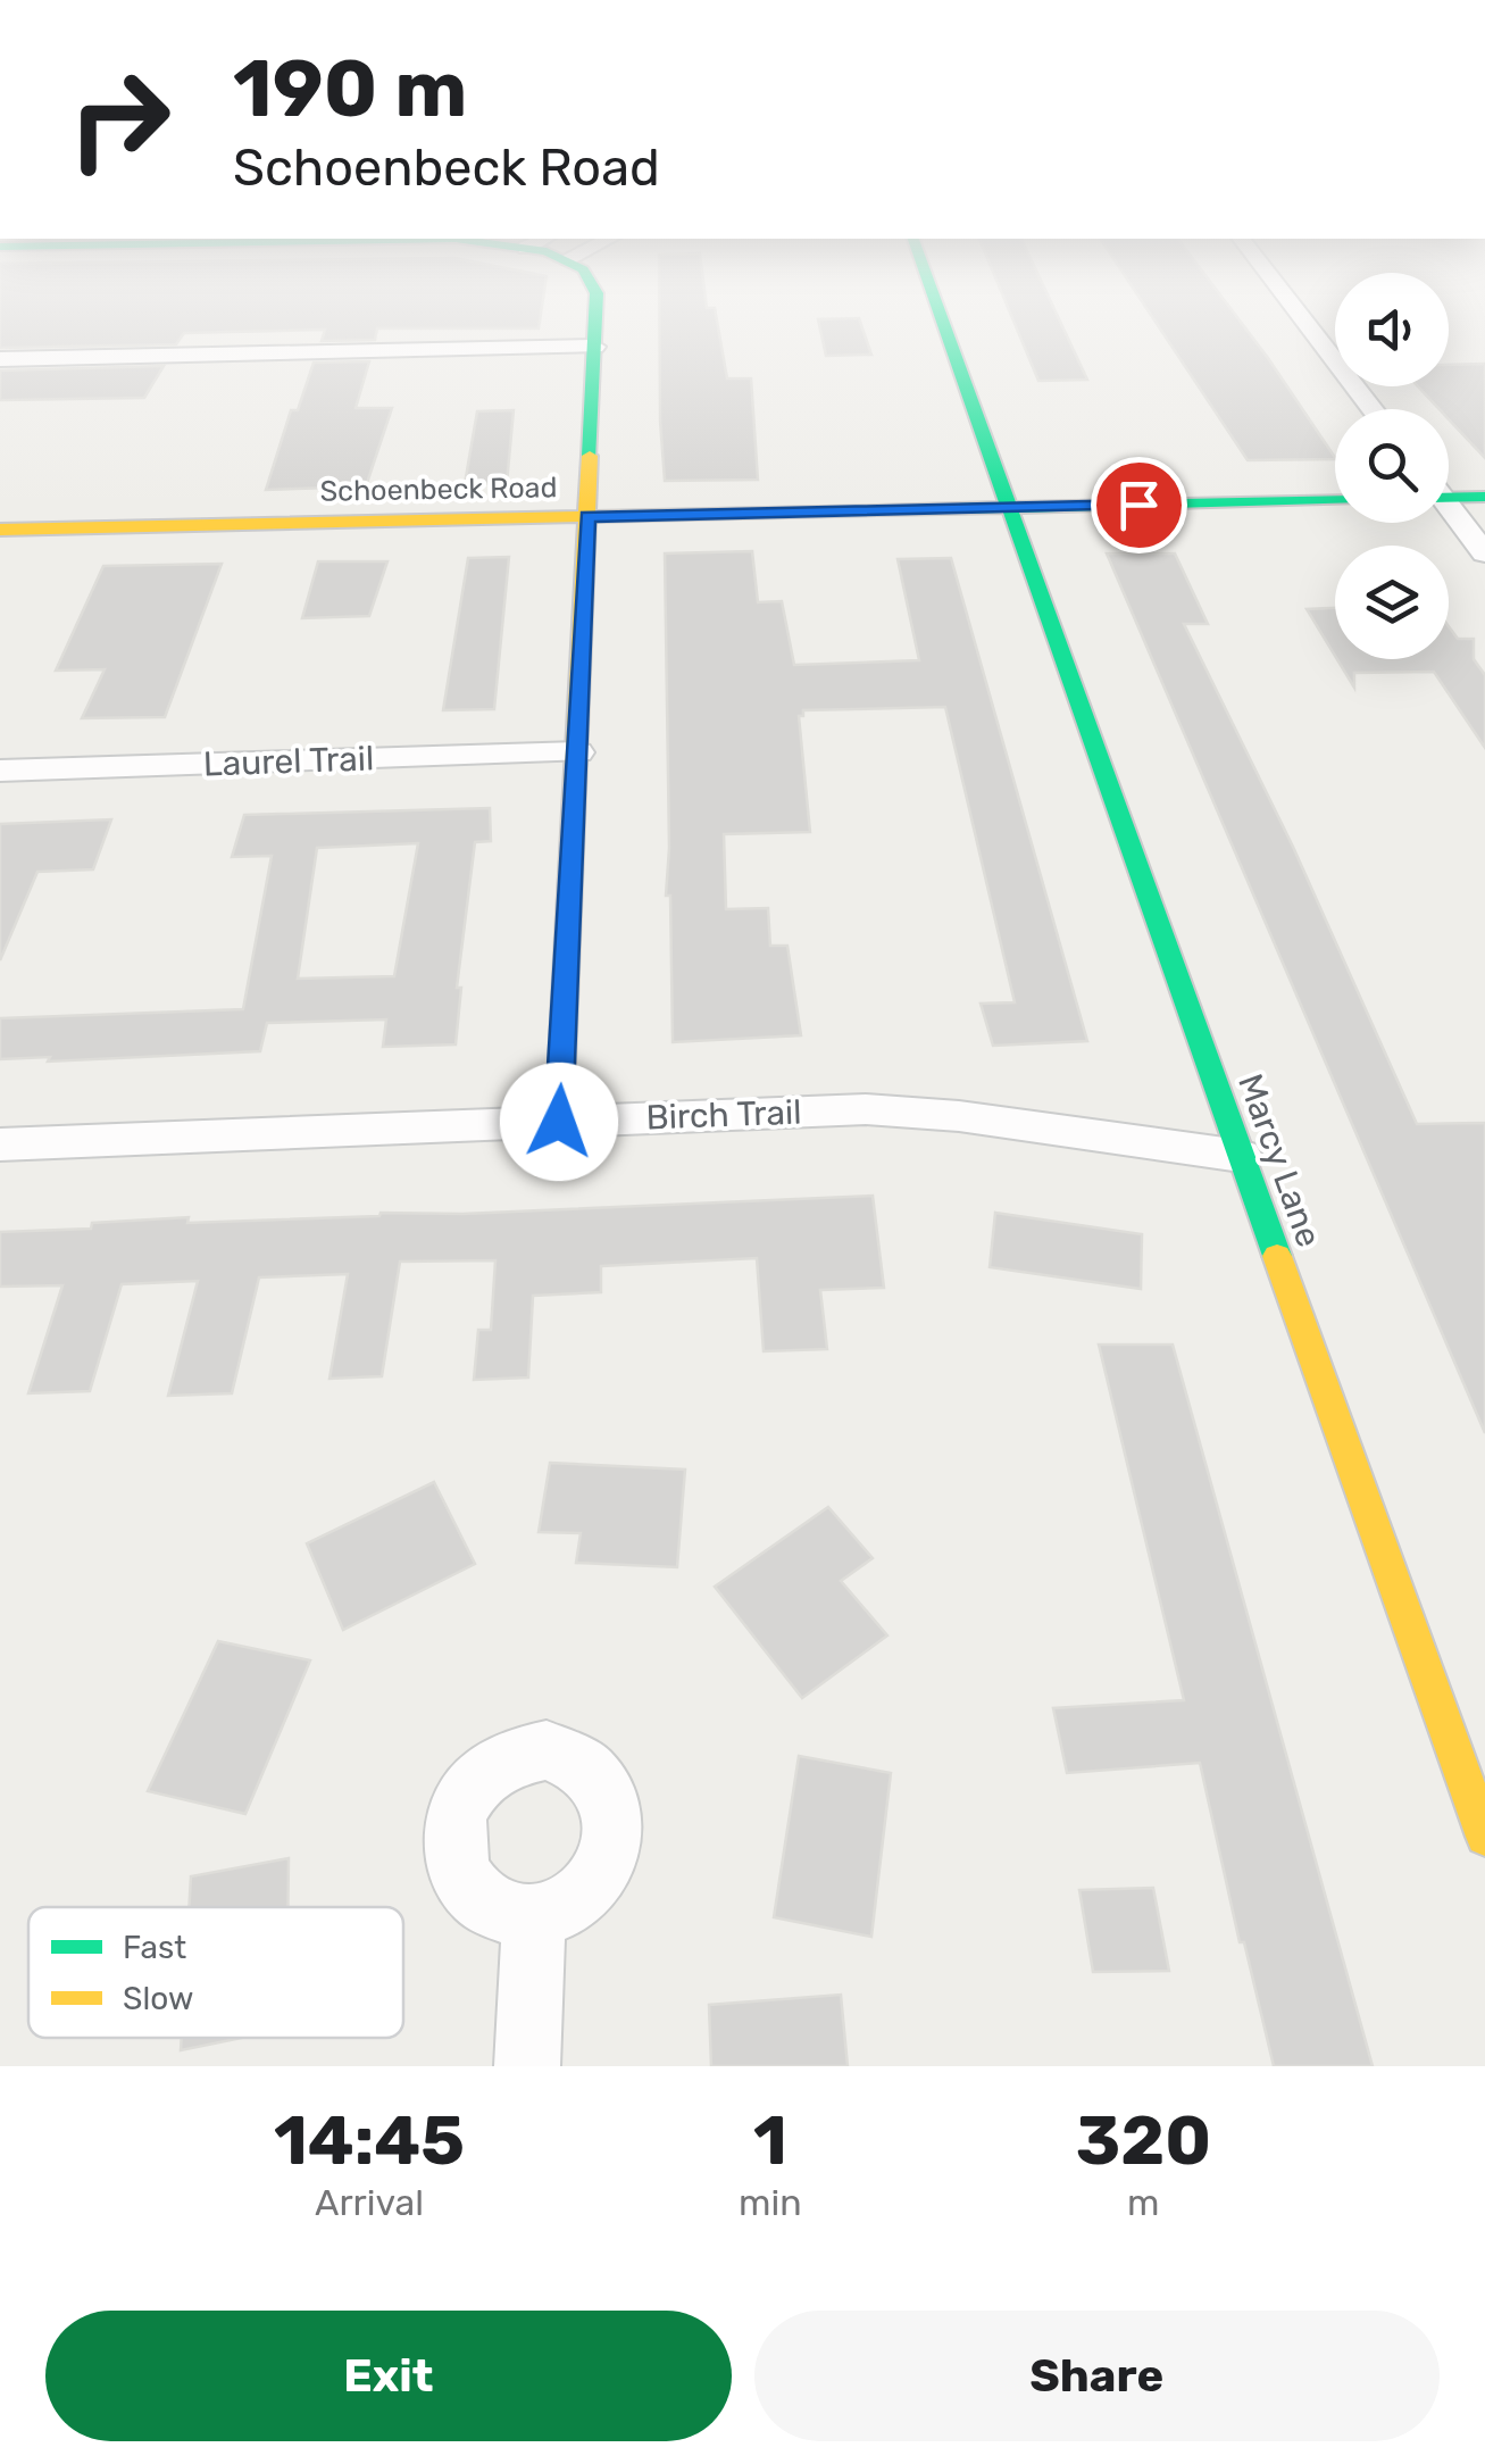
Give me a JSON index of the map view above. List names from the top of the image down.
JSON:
{
  "streets": {
    "street": [
      "Schoenbeck Road",
      "Laurel Trail",
      "Birch Trail",
      "Marcy Lane"
    ]
  },
  "crossings": [
    ["Schoenbeck Road", "Marcy Lane"],
    ["Birch Trail", "Marcy Lane"]
  ],
  "legend": ["Fast", "Slow"],
  "page": {
    "turn": ["190 m", "Schoenbeck Road"],
    "eta": [
      "14:45",
      "Arrival",
      "1",
      "min",
      "320",
      "m"
    ],
    "buttons": ["Exit", "Share"]
  }
}
